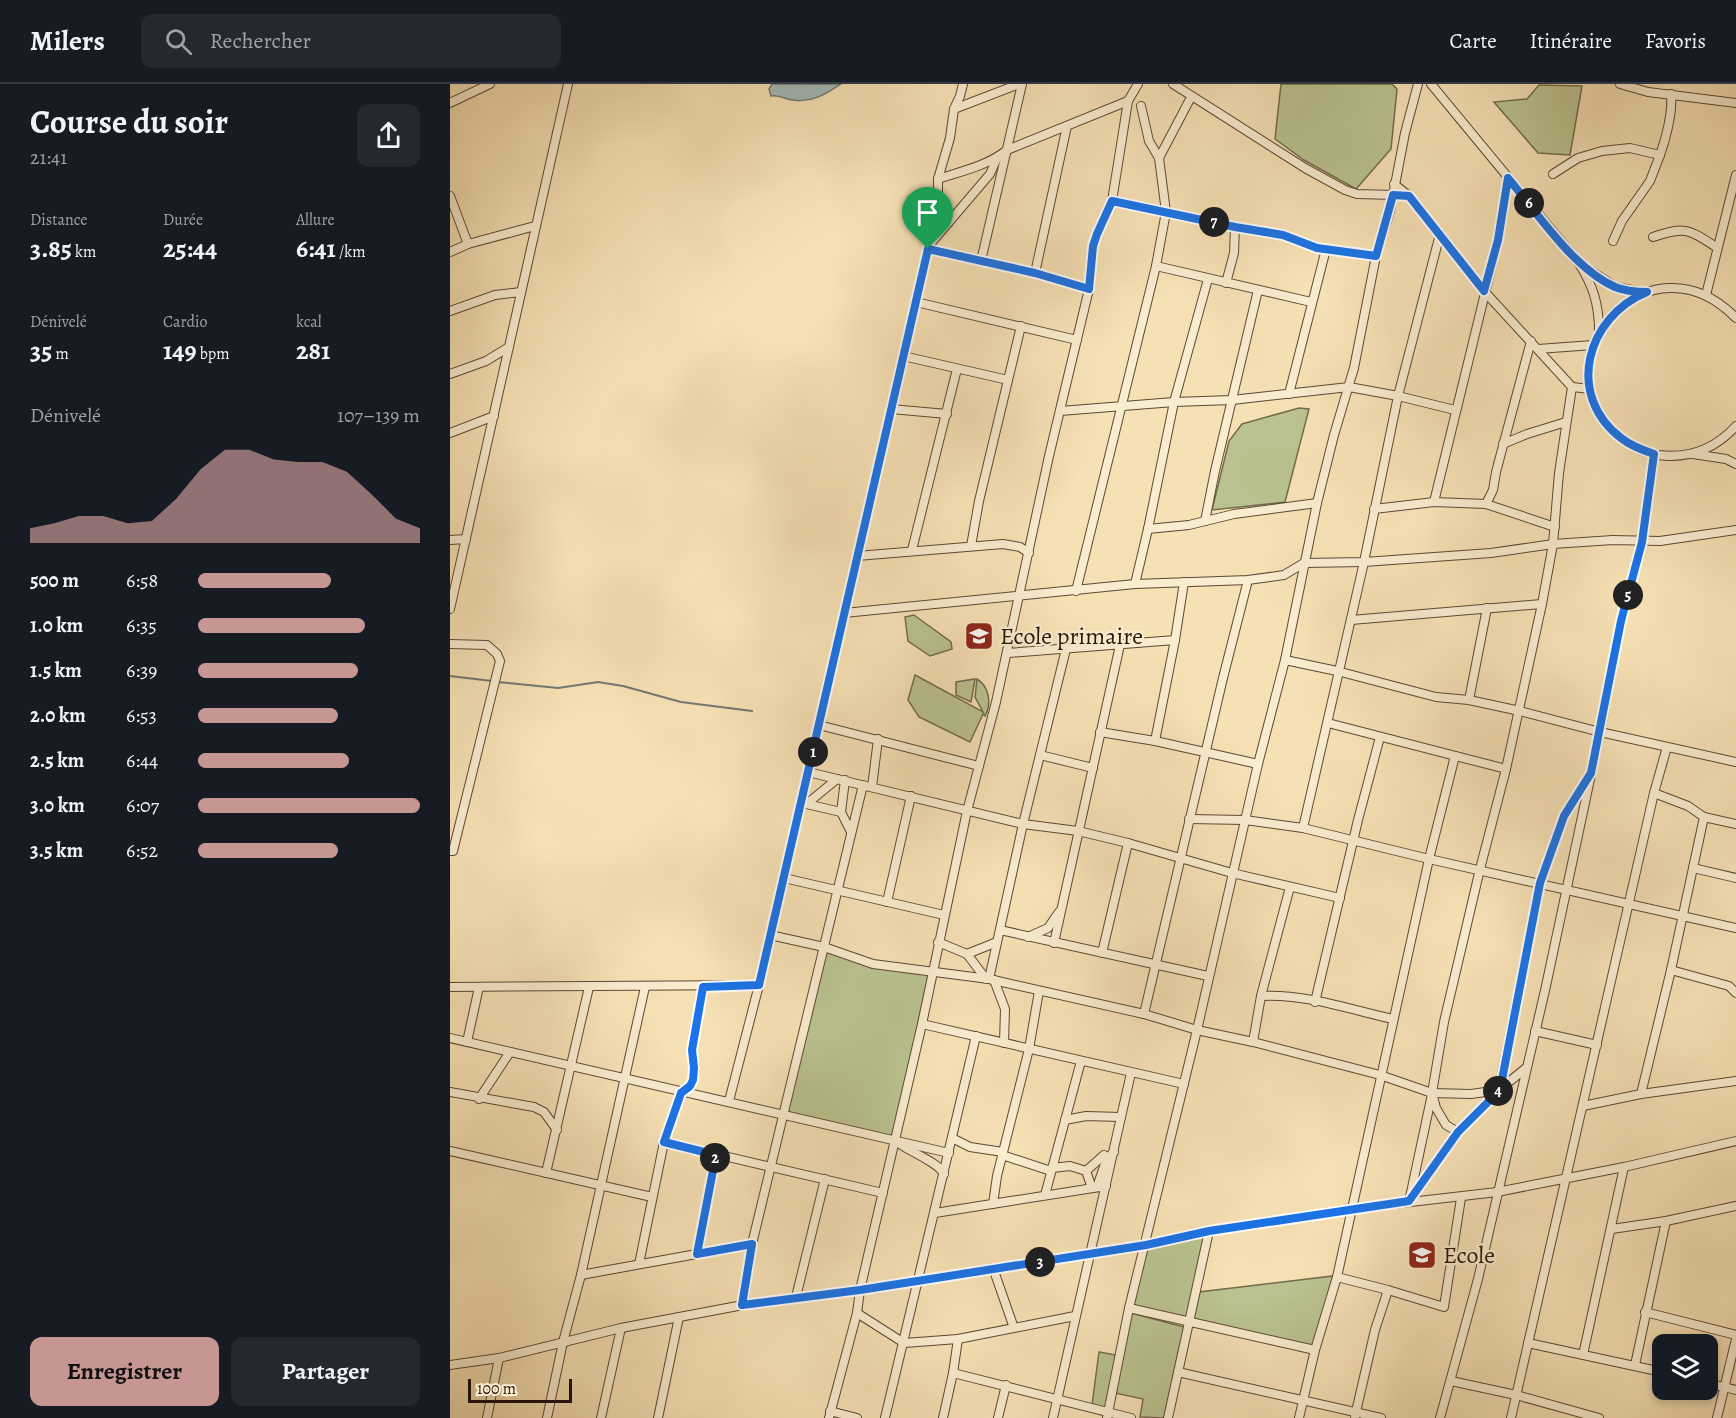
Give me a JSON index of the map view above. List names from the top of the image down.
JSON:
{
  "places": {
    "school or university": ["Ecole primaire", "Ecole"]
  },
  "scale_bar": "100 m",
  "page": {
    "header": "Milers",
    "search": "Rechercher",
    "nav": ["Carte", "Itinéraire", "Favoris"],
    "heading": ["Course du soir", "21:41"],
    "stats": [
      ["Distance", "3.85 km"],
      ["Durée", "25:44"],
      ["Allure", "6:41 /km"],
      ["Dénivelé", "35 m"],
      ["Cardio", "149 bpm"],
      ["kcal", "281"]
    ],
    "pins": [
      "6",
      "7",
      "5",
      "1",
      "4",
      "2",
      "3"
    ],
    "chart": ["Dénivelé", "107–139 m"],
    "list": [
      {
        "name": "500 m",
        "note": "6:58"
      },
      {
        "name": "1.0 km",
        "note": "6:35"
      },
      {
        "name": "1.5 km",
        "note": "6:39"
      },
      {
        "name": "2.0 km",
        "note": "6:53"
      },
      {
        "name": "2.5 km",
        "note": "6:44"
      },
      {
        "name": "3.0 km",
        "note": "6:07"
      },
      {
        "name": "3.5 km",
        "note": "6:52"
      }
    ],
    "buttons": ["Enregistrer", "Partager"],
    "scale": "100 m"
  }
}
